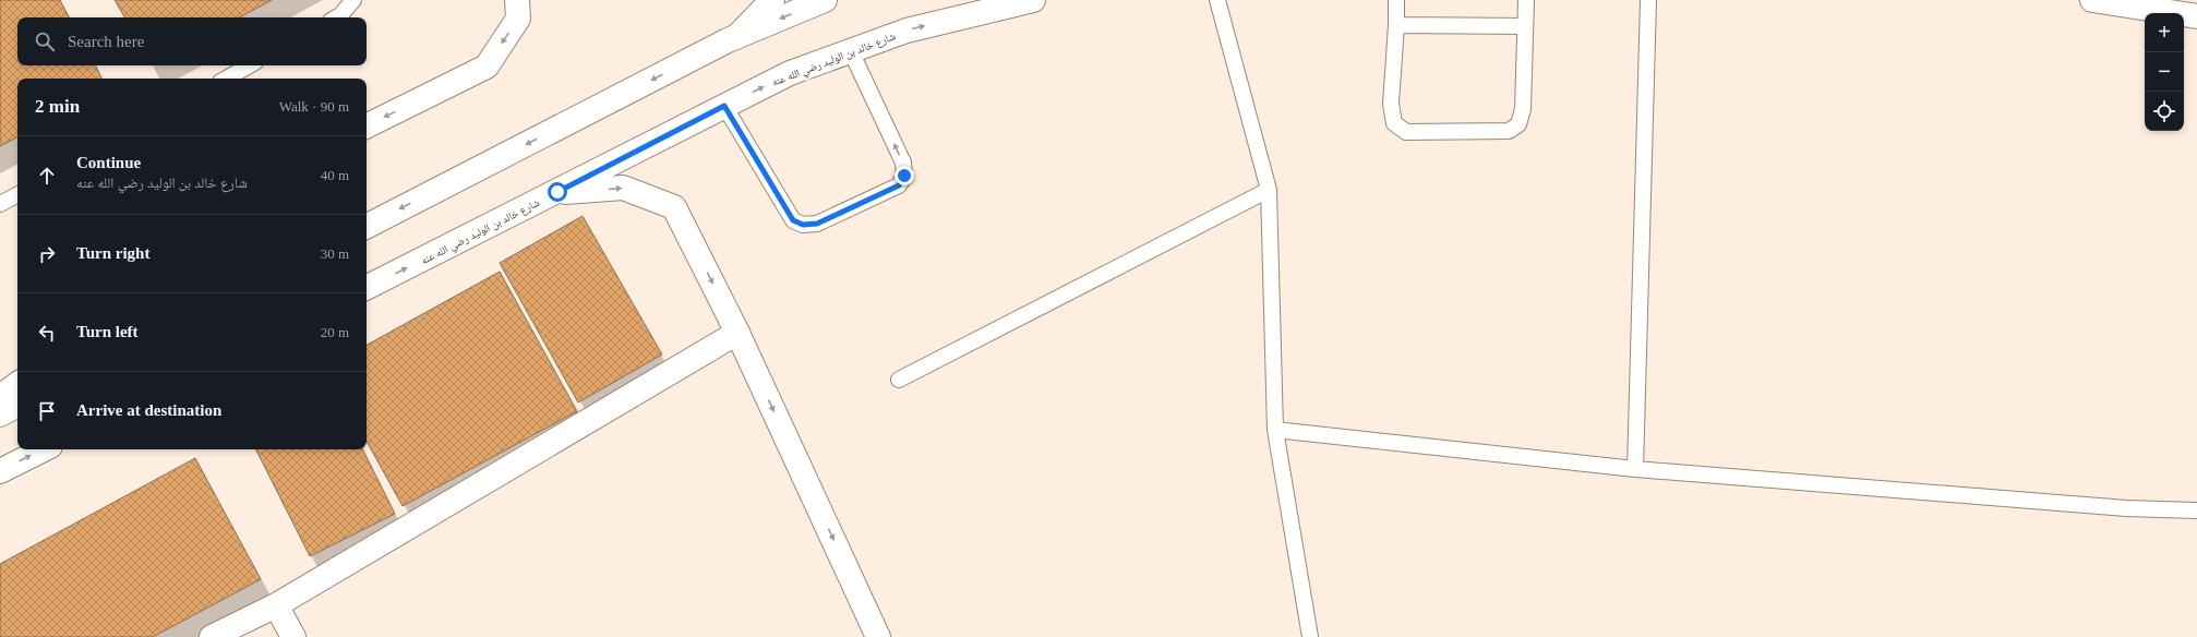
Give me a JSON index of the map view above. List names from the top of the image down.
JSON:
{
  "streets": {
    "main road": ["شارع خالد بن الوليد رضي الله عنه"]
  },
  "page": {
    "map_buttons": ["+", "−"],
    "search": "Search here",
    "heading": ["2 min", "Walk · 90 m"],
    "list": [
      ["Continue", "شارع خالد بن الوليد رضي الله عنه", "40 m"],
      ["Turn right", "30 m"],
      ["Turn left", "20 m"],
      "Arrive at destination"
    ]
  }
}
